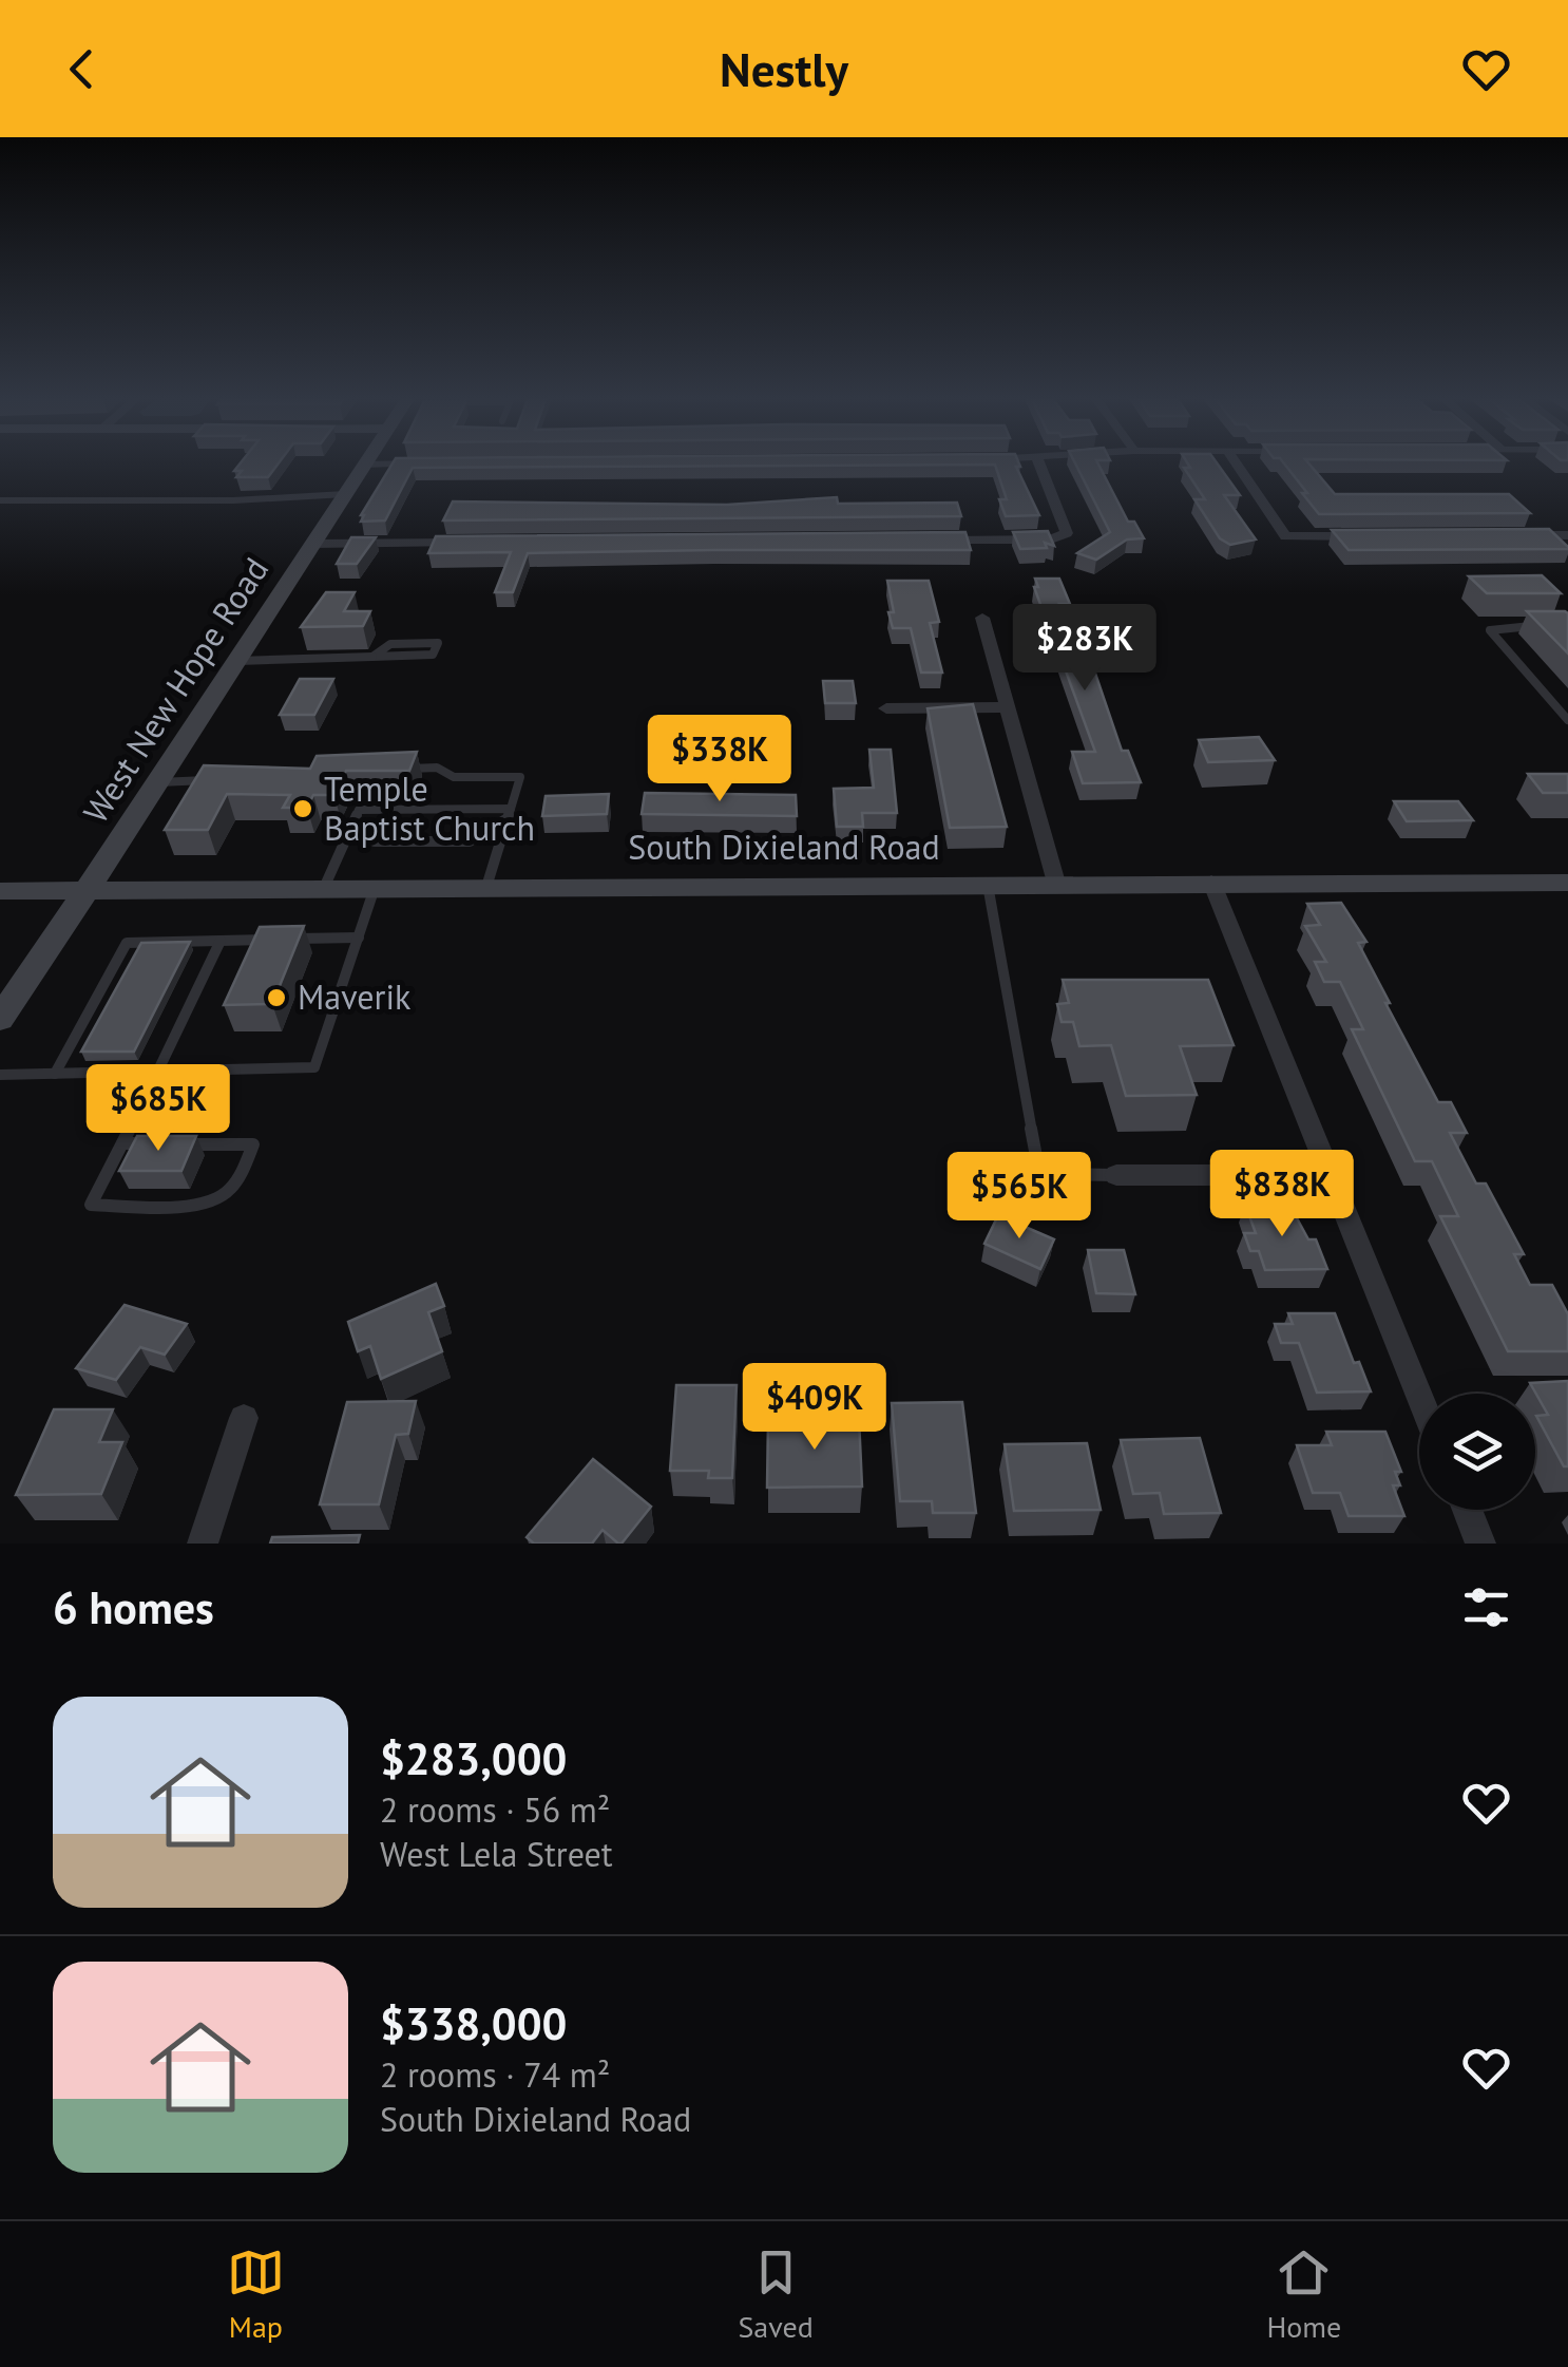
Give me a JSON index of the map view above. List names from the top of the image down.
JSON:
{
  "streets": {
    "main road": ["West New Hope Road", "South Dixieland Road"]
  },
  "crossings": [
    ["West New Hope Road", "South Dixieland Road"]
  ],
  "places": ["Temple Baptist Church", "Maverik"],
  "page": {
    "header": "Nestly",
    "price": [
      "$283K",
      "$338K",
      "$685K",
      "$838K",
      "$565K",
      "$409K"
    ],
    "heading": "6 homes",
    "list": [
      {
        "name": "$283,000",
        "note": "2 rooms · 56 m² · West Lela Street"
      },
      {
        "name": "$338,000",
        "note": "2 rooms · 74 m² · South Dixieland Road"
      }
    ],
    "tabs": ["Map", "Saved", "Home"]
  }
}
